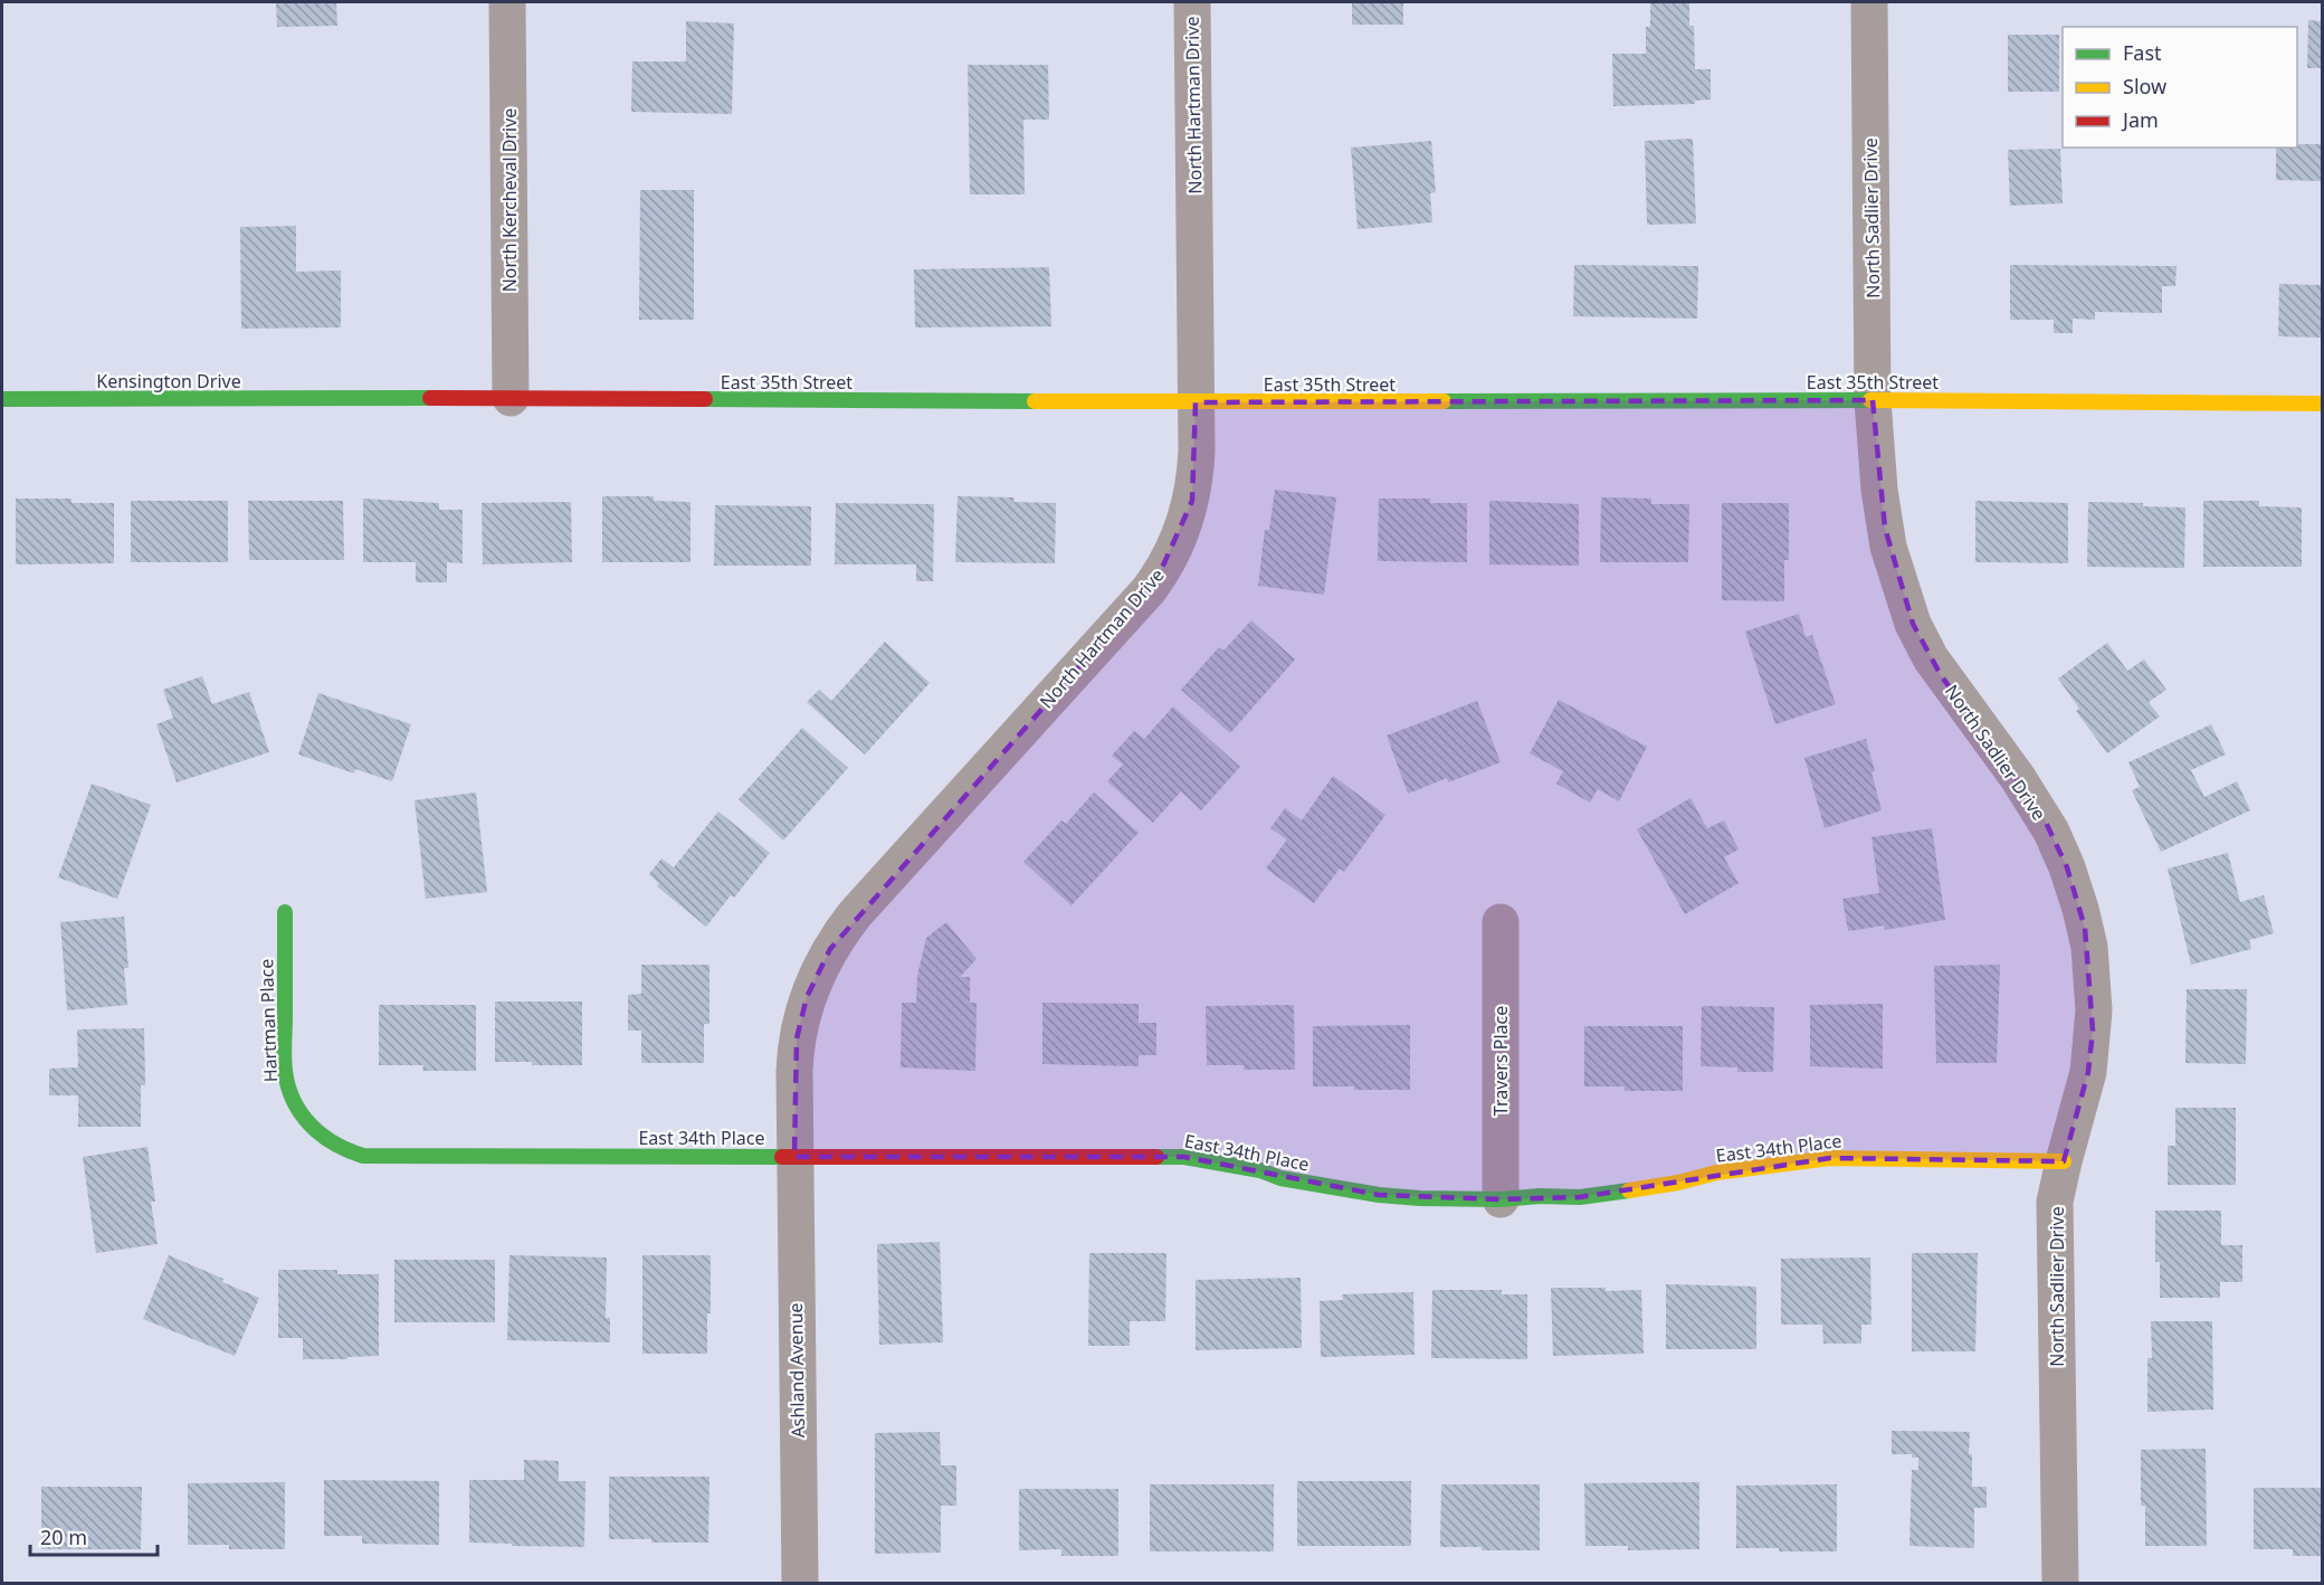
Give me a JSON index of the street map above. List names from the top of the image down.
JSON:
{
  "streets": {
    "street": [
      "North Hartman Drive",
      "North Kercheval Drive",
      "North Sadlier Drive",
      "Kensington Drive",
      "East 35th Street",
      "Hartman Place",
      "Travers Place",
      "East 34th Place",
      "Ashland Avenue"
    ]
  },
  "crossings": [
    ["North Hartman Drive", "East 35th Street"],
    ["North Hartman Drive", "East 34th Place"],
    ["North Hartman Drive", "Ashland Avenue"],
    ["North Kercheval Drive", "East 35th Street"],
    ["North Sadlier Drive", "East 35th Street"],
    ["North Sadlier Drive", "East 34th Place"],
    ["Kensington Drive", "East 35th Street"],
    ["Hartman Place", "East 34th Place"],
    ["Travers Place", "East 34th Place"],
    ["East 34th Place", "Ashland Avenue"]
  ],
  "legend": ["Fast", "Slow", "Jam"],
  "scale_bar": "20 m"
}
